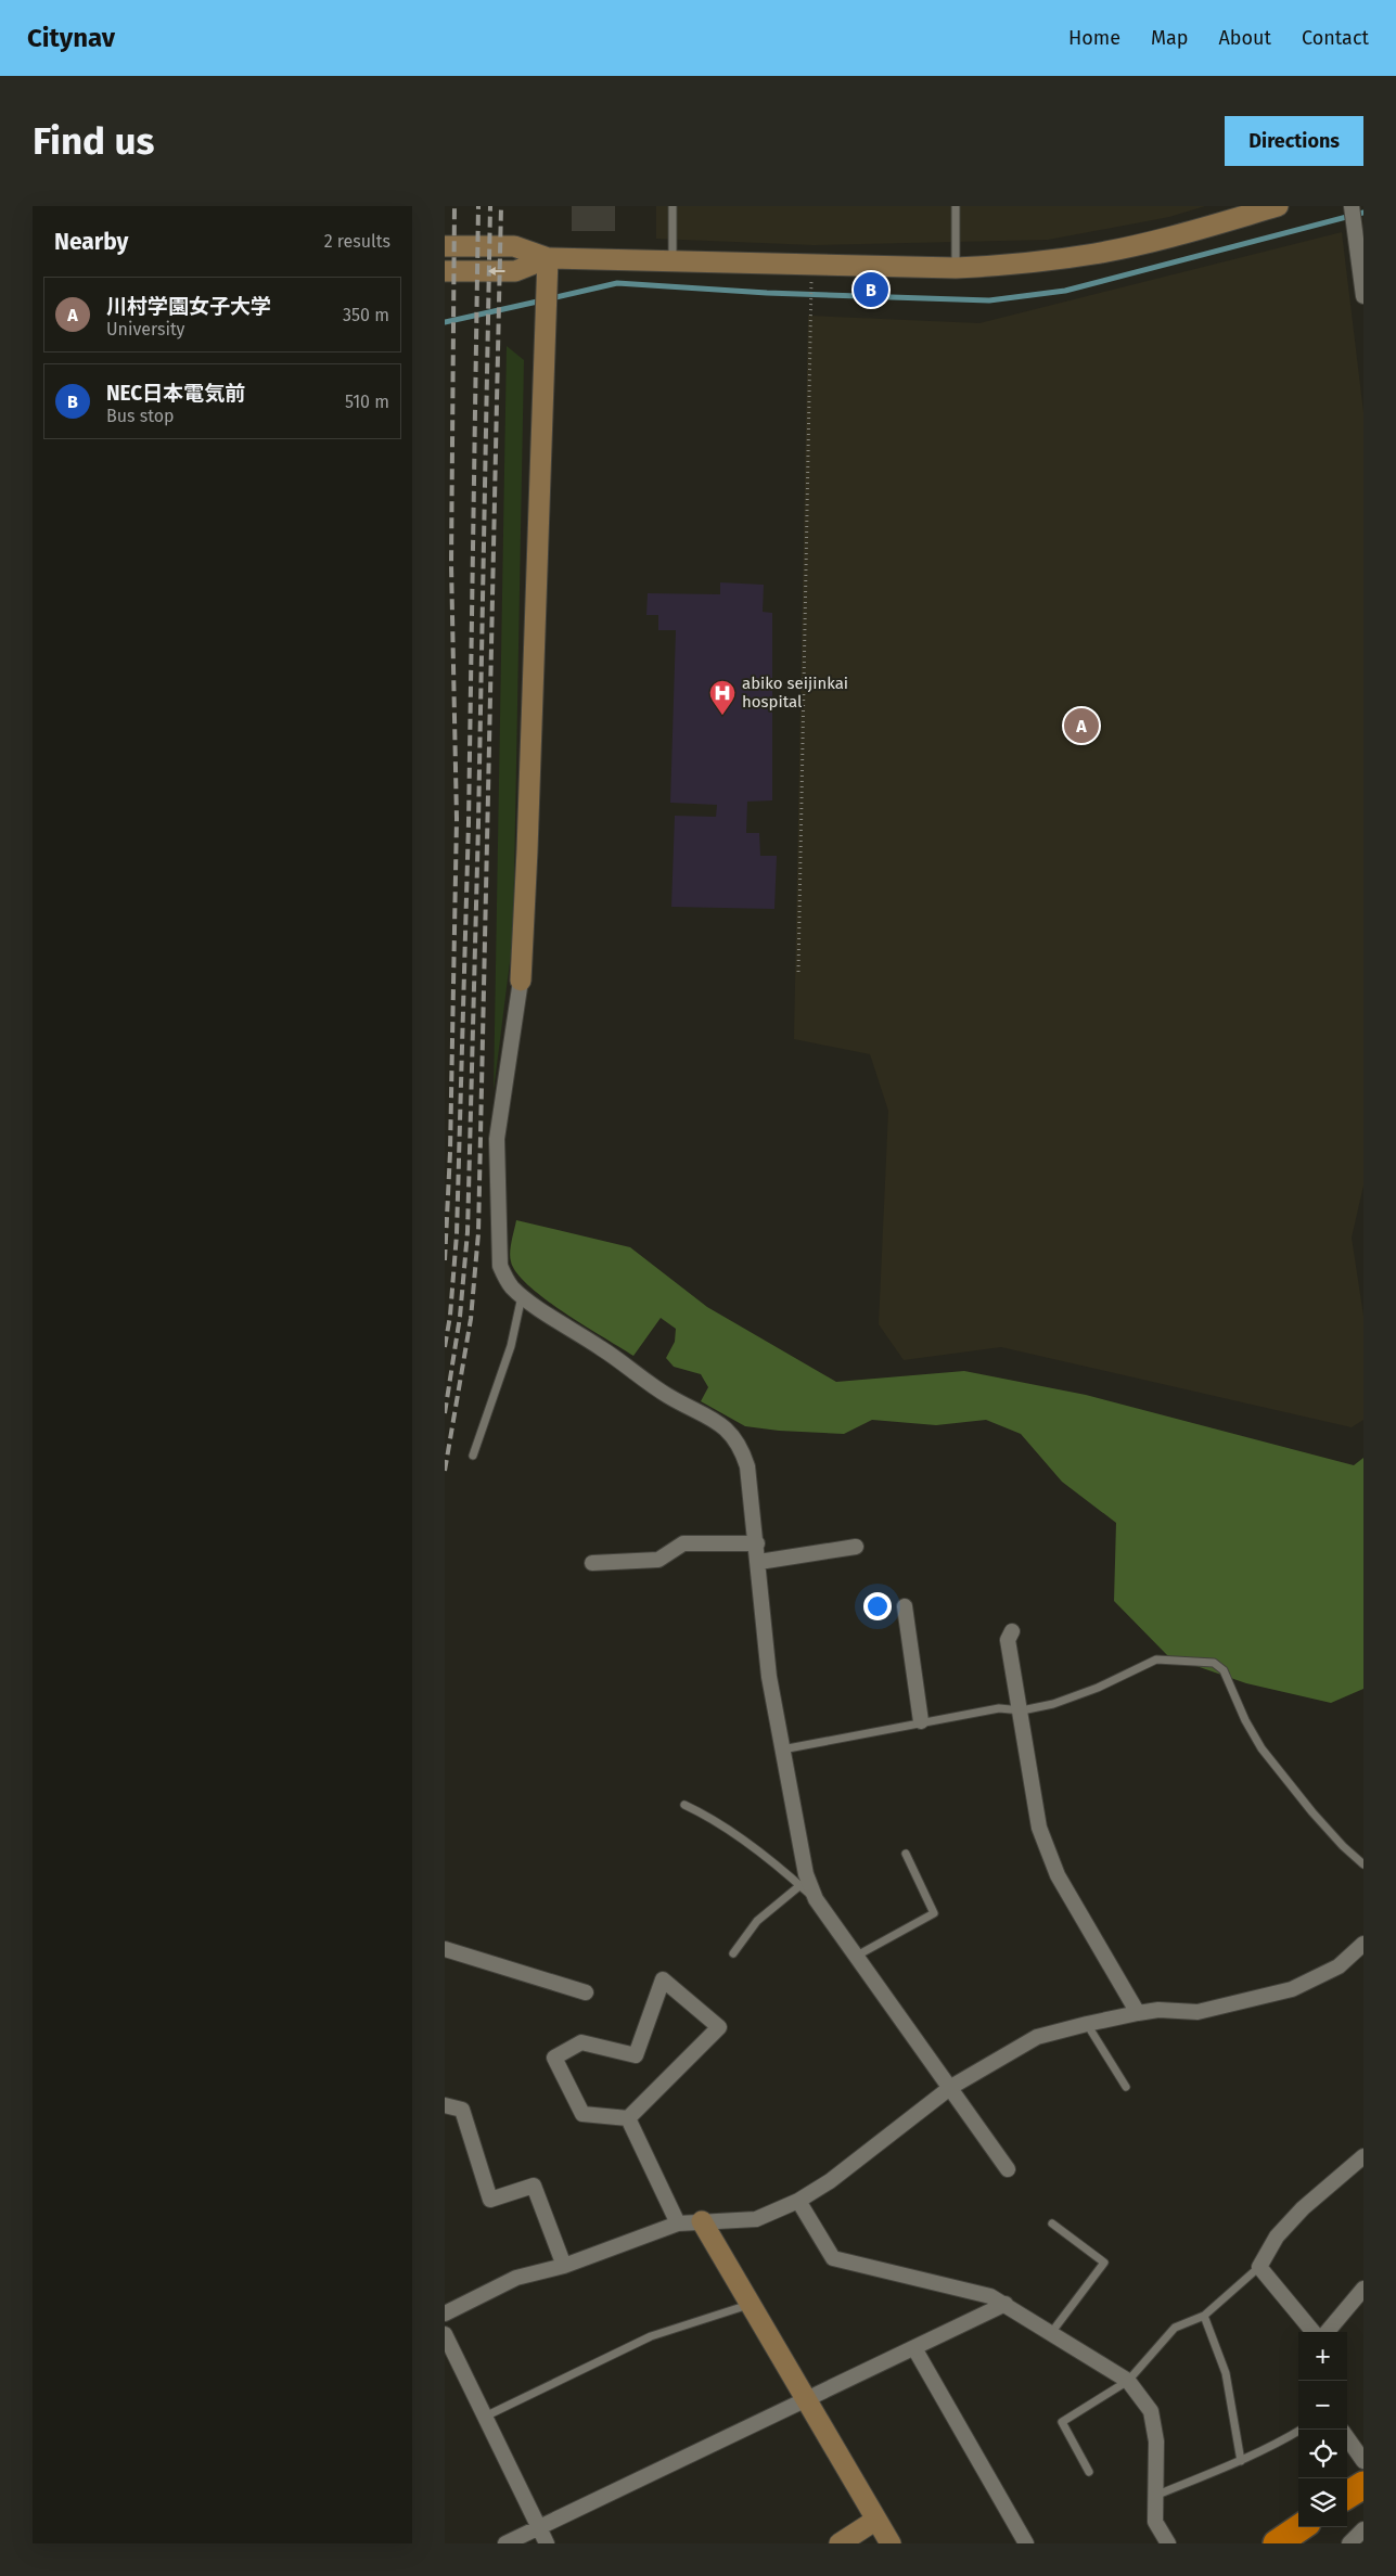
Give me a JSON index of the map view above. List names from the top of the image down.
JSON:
{
  "places": {
    "hospital": ["abiko seijinkai hospital"]
  },
  "page": {
    "header": "Citynav",
    "nav": [
      "Home",
      "Map",
      "About",
      "Contact"
    ],
    "buttons": "Directions",
    "title": "Find us",
    "heading": ["Nearby", "2 results"],
    "pins": ["B", "A"],
    "list": [
      {
        "mark": "A",
        "name": "川村学園女子大学",
        "note": "University",
        "value": "350 m"
      },
      {
        "mark": "B",
        "name": "NEC日本電気前",
        "note": "Bus stop",
        "value": "510 m"
      }
    ],
    "map_buttons": ["+", "−"]
  }
}
